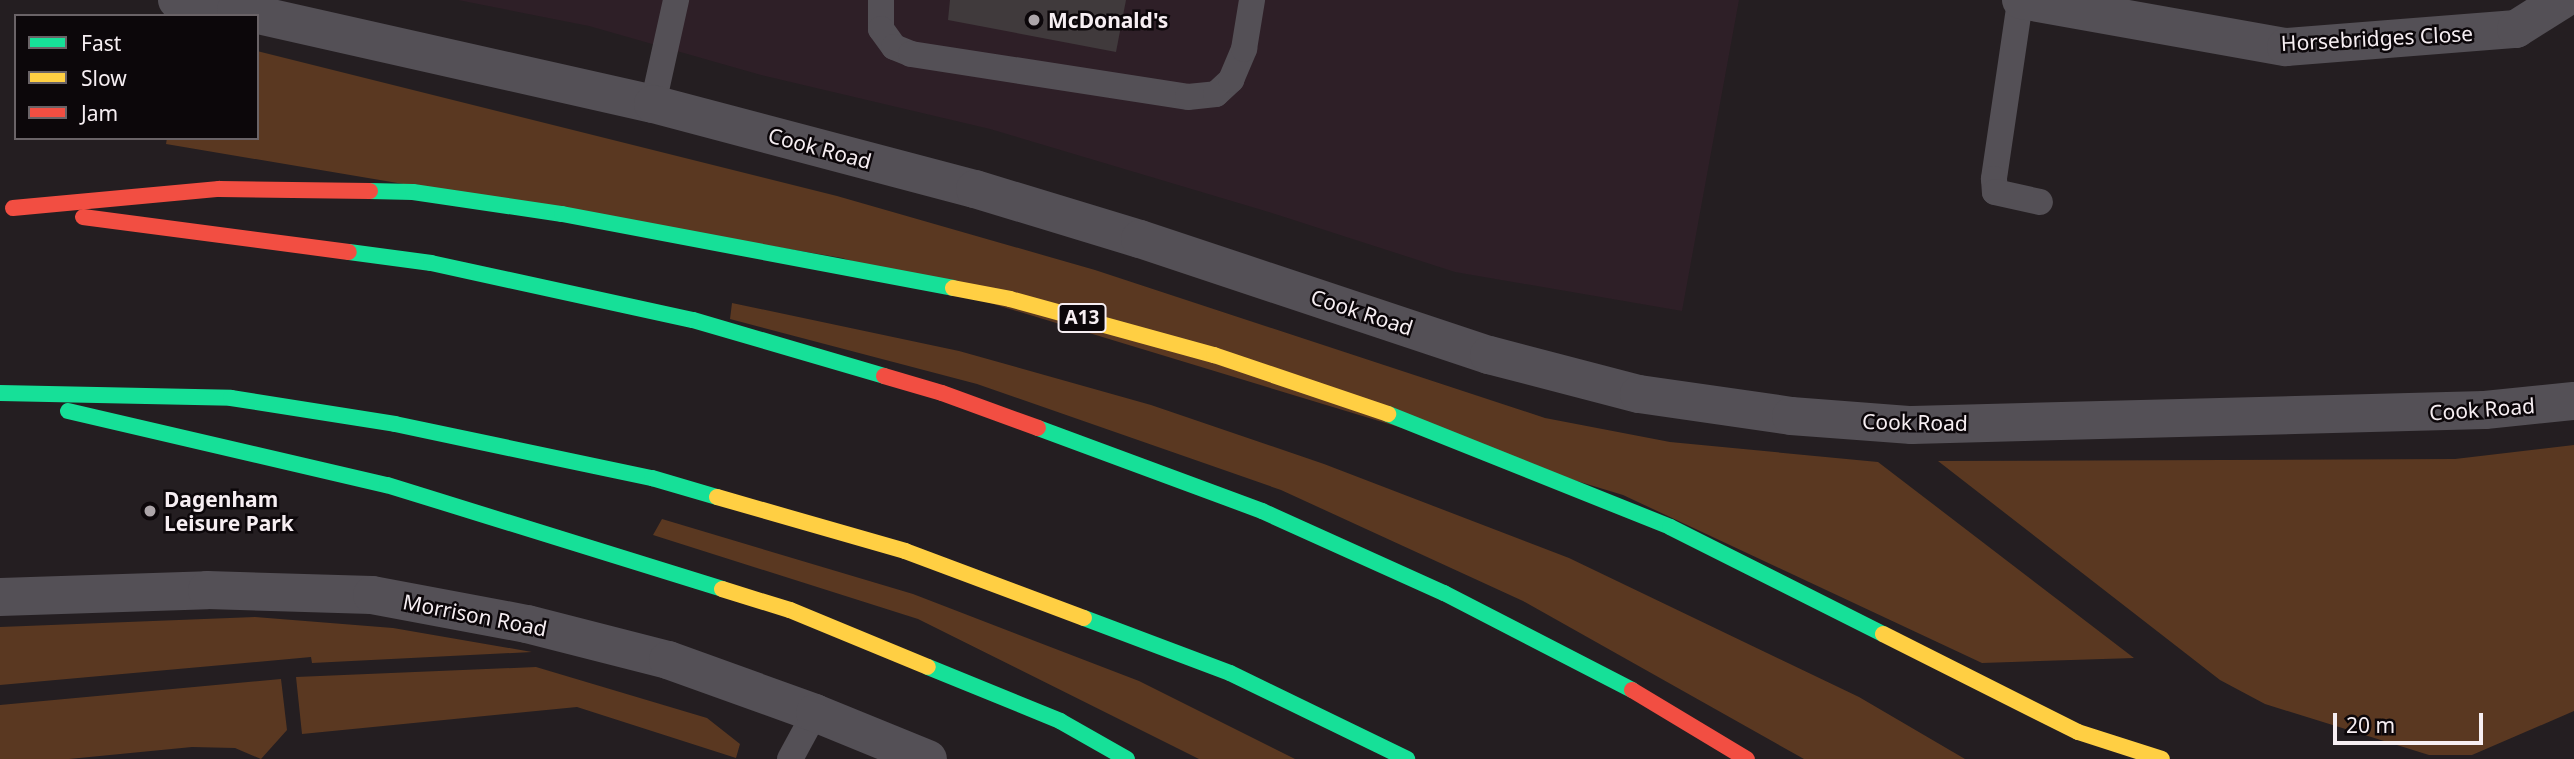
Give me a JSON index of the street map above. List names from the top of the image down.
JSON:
{
  "streets": {
    "highway": ["A13"],
    "street": ["Horsebridges Close", "Cook Road", "Morrison Road"]
  },
  "places": ["McDonald's", "Dagenham Leisure Park"],
  "legend": ["Fast", "Slow", "Jam"],
  "scale_bar": "20 m"
}
